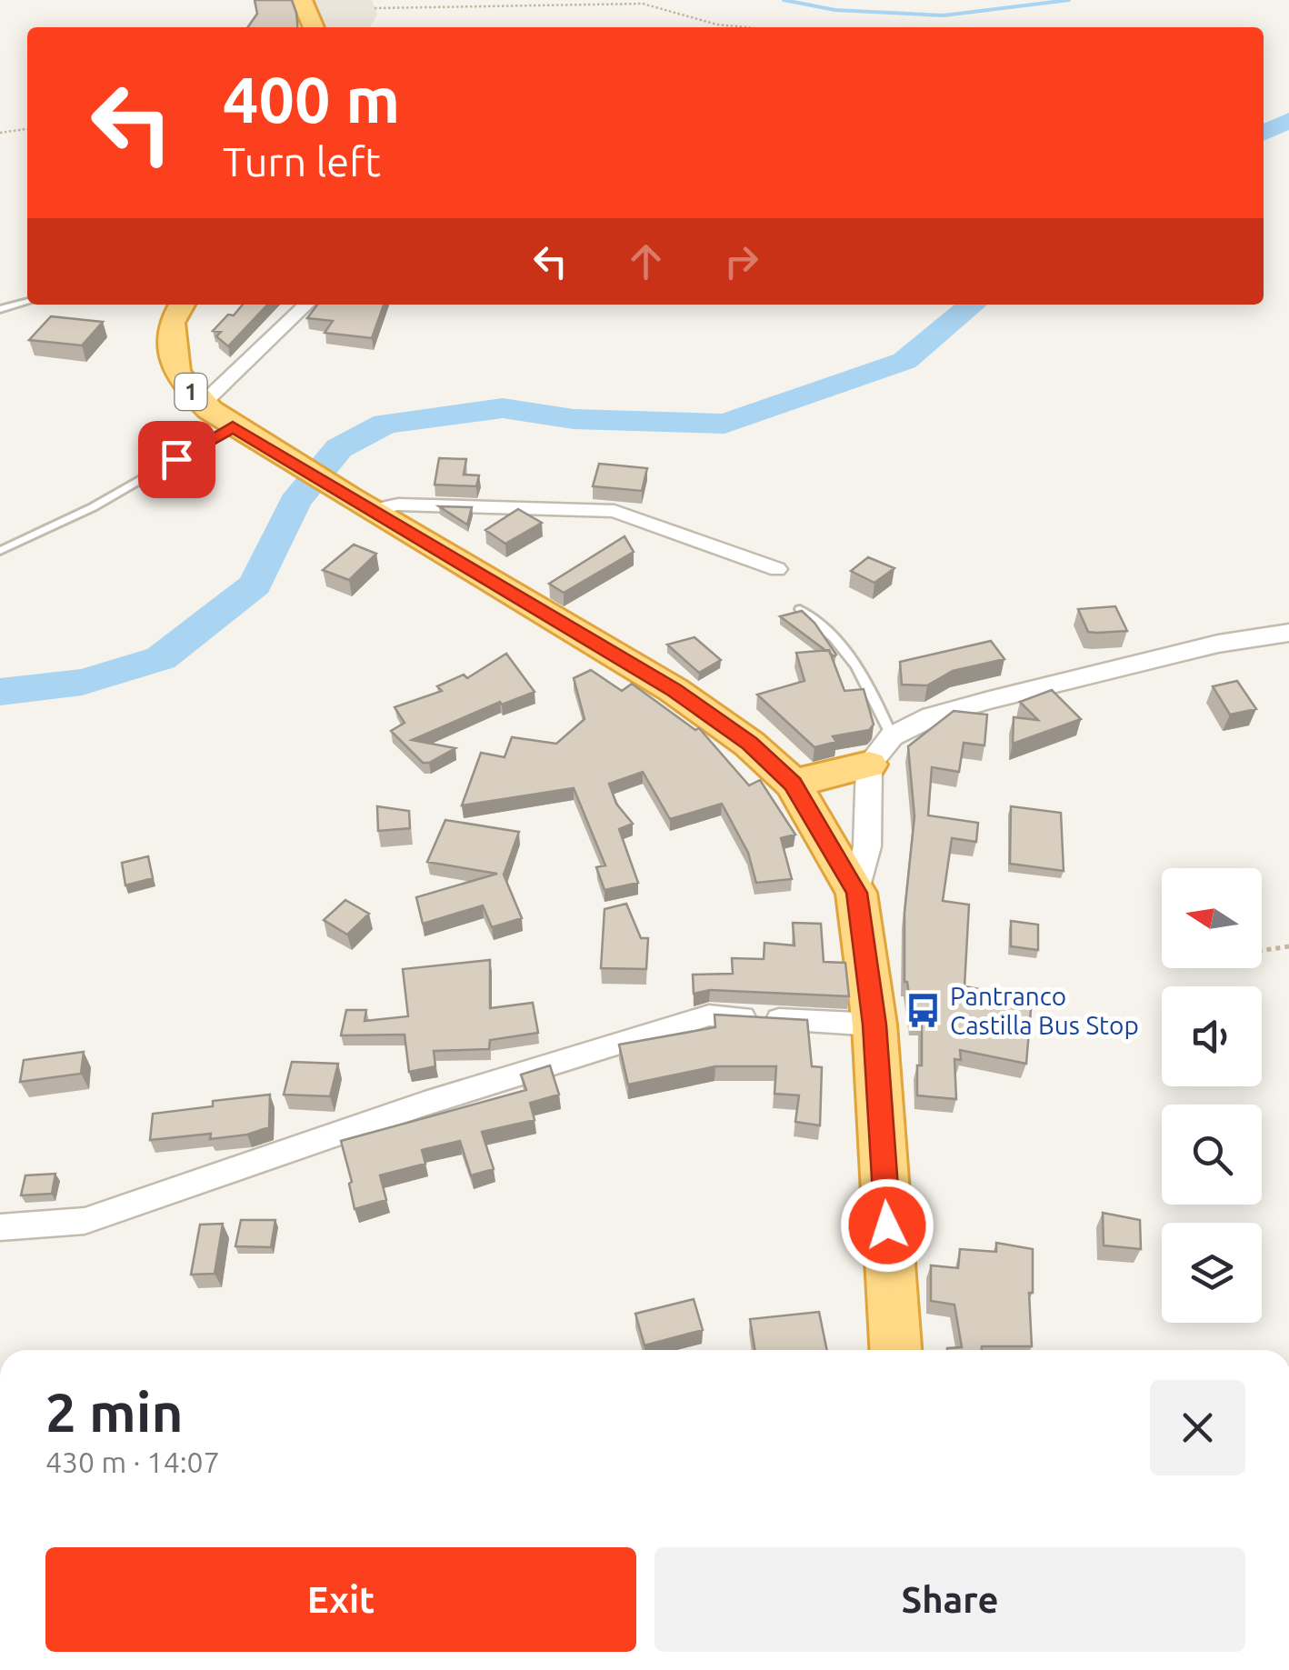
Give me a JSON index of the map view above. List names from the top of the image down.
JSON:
{
  "streets": {
    "highway": ["1"]
  },
  "places": {
    "bus stop": ["Pantranco Castilla Bus Stop"]
  },
  "north": "left",
  "page": {
    "turn": ["400 m", "Turn left"],
    "heading": ["2 min", "430 m · 14:07"],
    "buttons": ["Exit", "Share"]
  }
}
